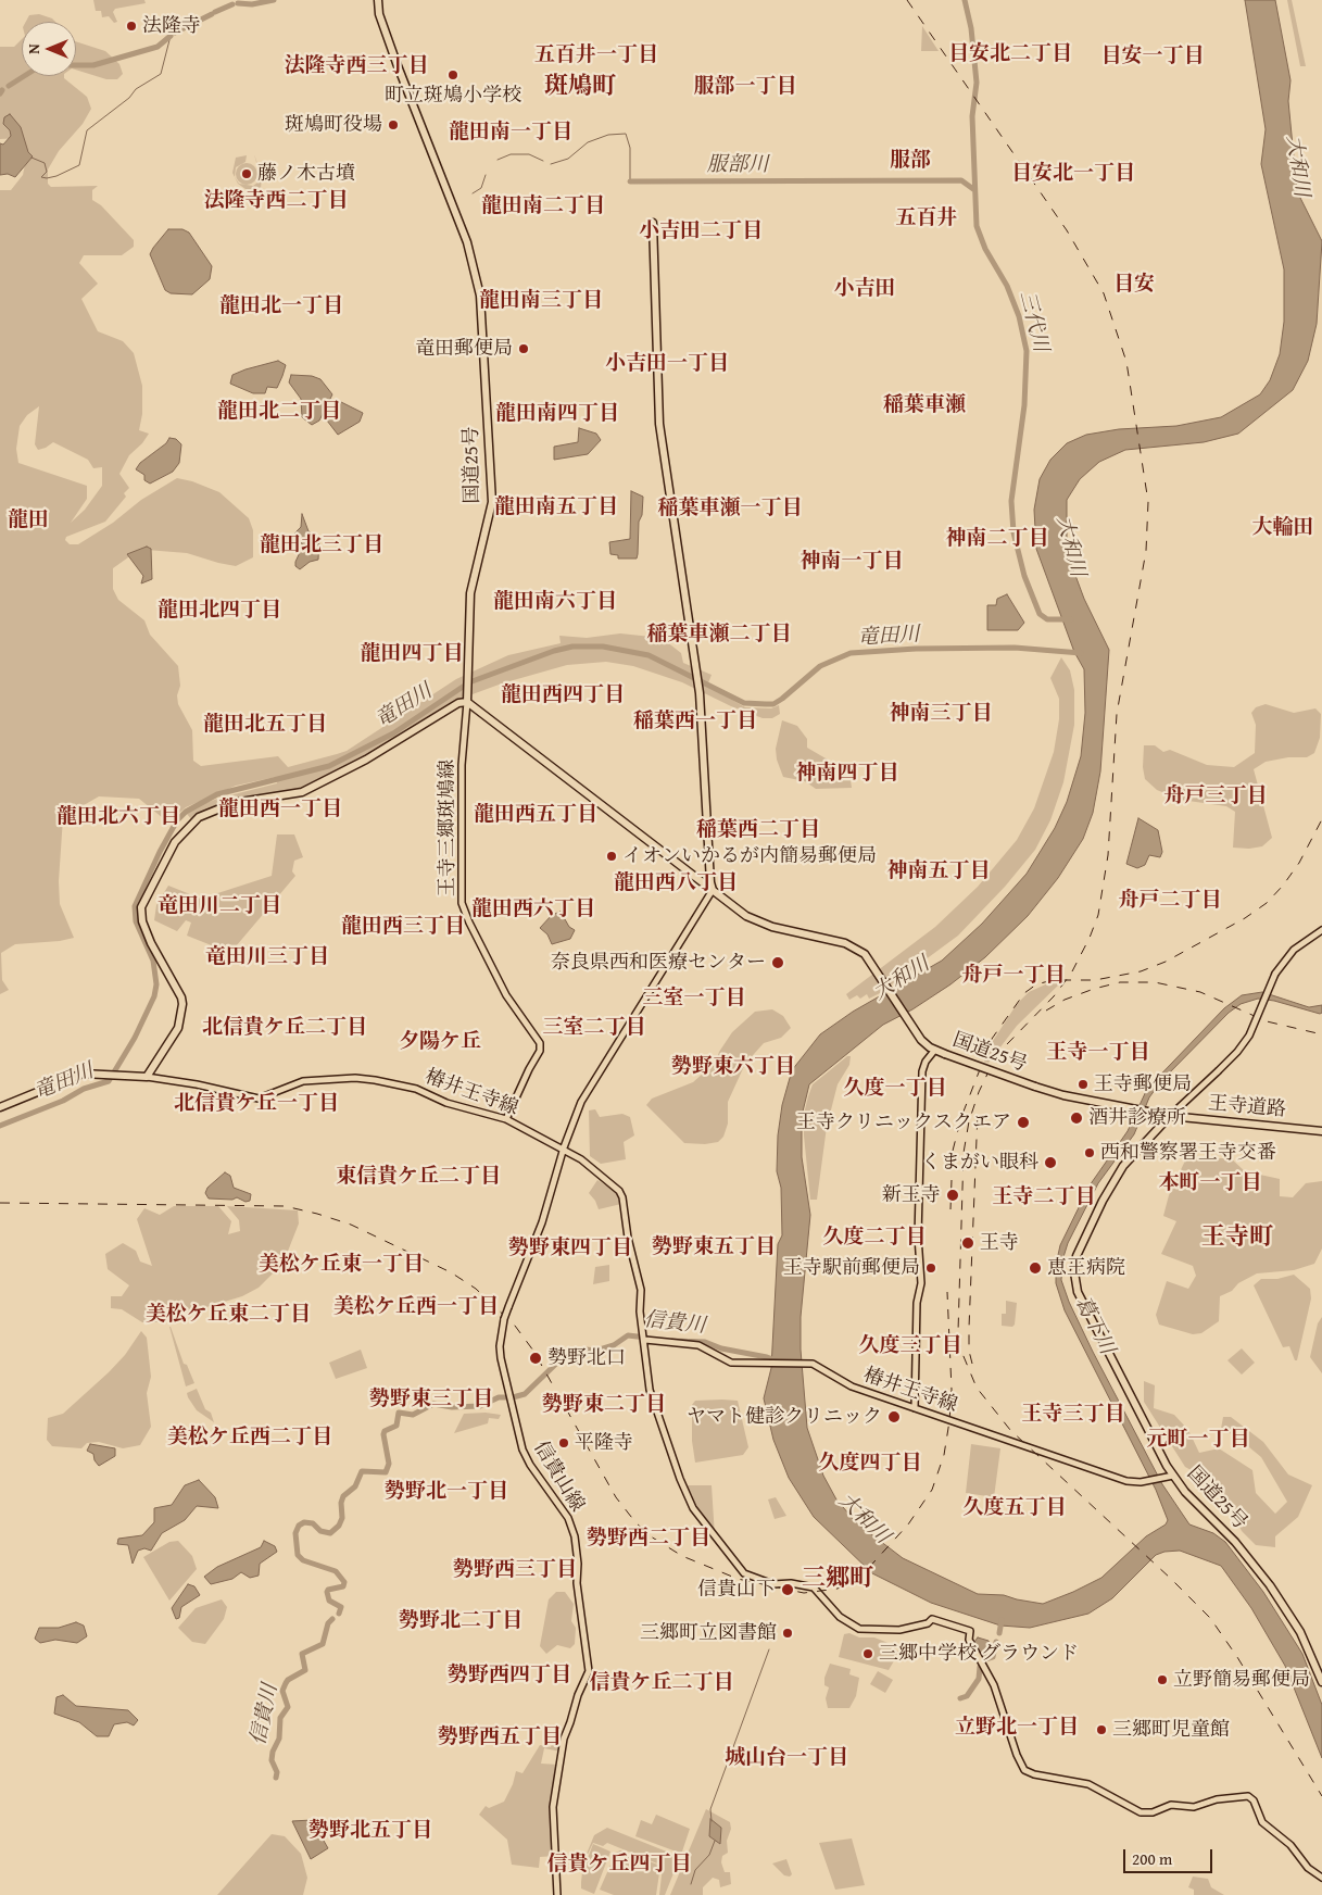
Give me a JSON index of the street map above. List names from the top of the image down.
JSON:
{
  "streets": {
    "highway": ["国道25号", "王寺道路"],
    "main road": ["王寺三郷斑鳩線", "椿井王寺線", "信貴山線"]
  },
  "crossings": [
    ["国道25号", "王寺三郷斑鳩線"],
    ["国道25号", "椿井王寺線"],
    ["国道25号", "王寺道路"],
    ["国道25号", "信貴山線"],
    ["王寺三郷斑鳩線", "椿井王寺線"],
    ["椿井王寺線", "信貴山線"]
  ],
  "districts": [
    "目安北二丁目",
    "五百井一丁目",
    "目安一丁目",
    "法隆寺西三丁目",
    "斑鳩町",
    "服部一丁目",
    "龍田南一丁目",
    "服部",
    "目安北一丁目",
    "法隆寺西二丁目",
    "龍田南二丁目",
    "五百井",
    "小吉田二丁目",
    "目安",
    "小吉田",
    "龍田南三丁目",
    "龍田北一丁目",
    "小吉田一丁目",
    "稲葉車瀬",
    "龍田北二丁目",
    "龍田南四丁目",
    "龍田南五丁目",
    "稲葉車瀬一丁目",
    "龍田",
    "大輪田",
    "神南二丁目",
    "龍田北三丁目",
    "神南一丁目",
    "龍田南六丁目",
    "龍田北四丁目",
    "稲葉車瀬二丁目",
    "龍田四丁目",
    "龍田西四丁目",
    "神南三丁目",
    "稲葉西一丁目",
    "龍田北五丁目",
    "神南四丁目",
    "舟戸三丁目",
    "龍田西一丁目",
    "龍田西五丁目",
    "龍田北六丁目",
    "稲葉西二丁目",
    "神南五丁目",
    "龍田西八丁目",
    "舟戸二丁目",
    "竜田川二丁目",
    "龍田西六丁目",
    "龍田西三丁目",
    "竜田川三丁目",
    "舟戸一丁目",
    "三室一丁目",
    "北信貴ケ丘二丁目",
    "三室二丁目",
    "夕陽ケ丘",
    "王寺一丁目",
    "勢野東六丁目",
    "久度一丁目",
    "北信貴ケ丘一丁目",
    "東信貴ケ丘二丁目",
    "本町一丁目",
    "王寺二丁目",
    "久度二丁目",
    "王寺町",
    "勢野東五丁目",
    "勢野東四丁目",
    "美松ケ丘東一丁目",
    "美松ケ丘西一丁目",
    "美松ケ丘東二丁目",
    "久度三丁目",
    "勢野東三丁目",
    "勢野東二丁目",
    "王寺三丁目",
    "美松ケ丘西二丁目",
    "元町一丁目",
    "久度四丁目",
    "勢野北一丁目",
    "久度五丁目",
    "勢野西二丁目",
    "勢野西三丁目",
    "三郷町",
    "勢野北二丁目",
    "勢野西四丁目",
    "信貴ケ丘二丁目",
    "立野北一丁目",
    "勢野西五丁目",
    "城山台一丁目",
    "勢野北五丁目",
    "信貴ケ丘四丁目"
  ],
  "water": [
    "服部川",
    "大和川",
    "三代川",
    "竜田川",
    "信貴川",
    "葛下川"
  ],
  "places": [
    "法隆寺",
    "町立斑鳩小学校",
    "斑鳩町役場",
    "藤ノ木古墳",
    "竜田郵便局",
    "イオンいかるが内簡易郵便局",
    "奈良県西和医療センター",
    "王寺郵便局",
    "酒井診療所",
    "王寺クリニックスクエア",
    "西和警察署王寺交番",
    "くまがい眼科",
    "新王寺",
    "王寺",
    "王寺駅前郵便局",
    "恵王病院",
    "勢野北口",
    "ヤマト健診クリニック",
    "平隆寺",
    "信貴山下",
    "三郷町立図書館",
    "三郷中学校 グラウンド",
    "立野簡易郵便局",
    "三郷町児童館"
  ],
  "scale_bar": "200 m",
  "north": "left"
}
